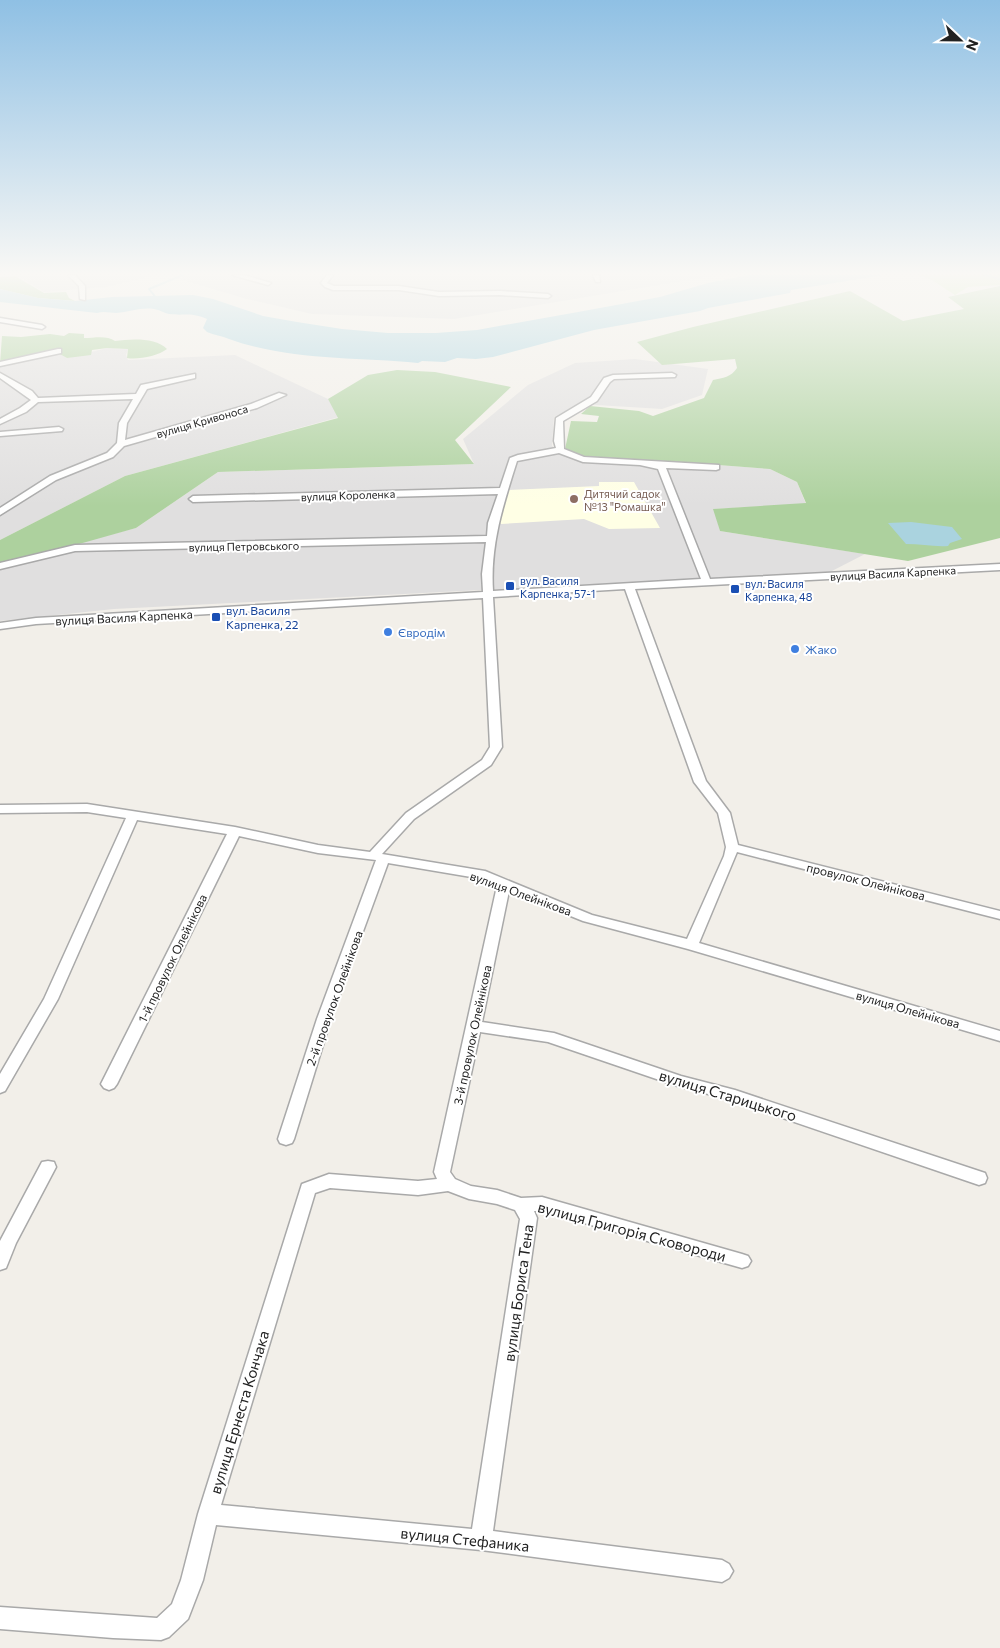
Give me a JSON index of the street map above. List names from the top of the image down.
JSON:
{
  "streets": {
    "street": [
      "вулиця Кривоноса",
      "вулиця Короленка",
      "вулиця Петровського",
      "вулиця Василя Карпенка",
      "провулок Олейнікова",
      "вулиця Олейнікова",
      "1-й провулок Олейнікова",
      "2-й провулок Олейнікова",
      "3-й провулок Олейнікова",
      "вулиця Старицького",
      "вулиця Григорія Сковороди",
      "вулиця Бориса Тена",
      "вулиця Ернеста Кончака",
      "вулиця Стефаника"
    ]
  },
  "crossings": [
    ["вулиця Олейнікова", "1-й провулок Олейнікова"],
    ["вулиця Олейнікова", "2-й провулок Олейнікова"],
    ["вулиця Олейнікова", "3-й провулок Олейнікова"],
    ["3-й провулок Олейнікова", "вулиця Старицького"],
    ["3-й провулок Олейнікова", "вулиця Бориса Тена"],
    ["вулиця Григорія Сковороди", "вулиця Бориса Тена"],
    ["вулиця Бориса Тена", "вулиця Ернеста Кончака"],
    ["вулиця Бориса Тена", "вулиця Стефаника"],
    ["вулиця Ернеста Кончака", "вулиця Стефаника"]
  ],
  "places": {
    "other": ["Дитячий садок №13 \"Ромашка\"", "Євродім", "Жако"],
    "transit": ["вул. Василя Карпенка, 57-1", "вул. Василя Карпенка, 48", "вул. Василя Карпенка, 22"]
  },
  "north": "right"
}
